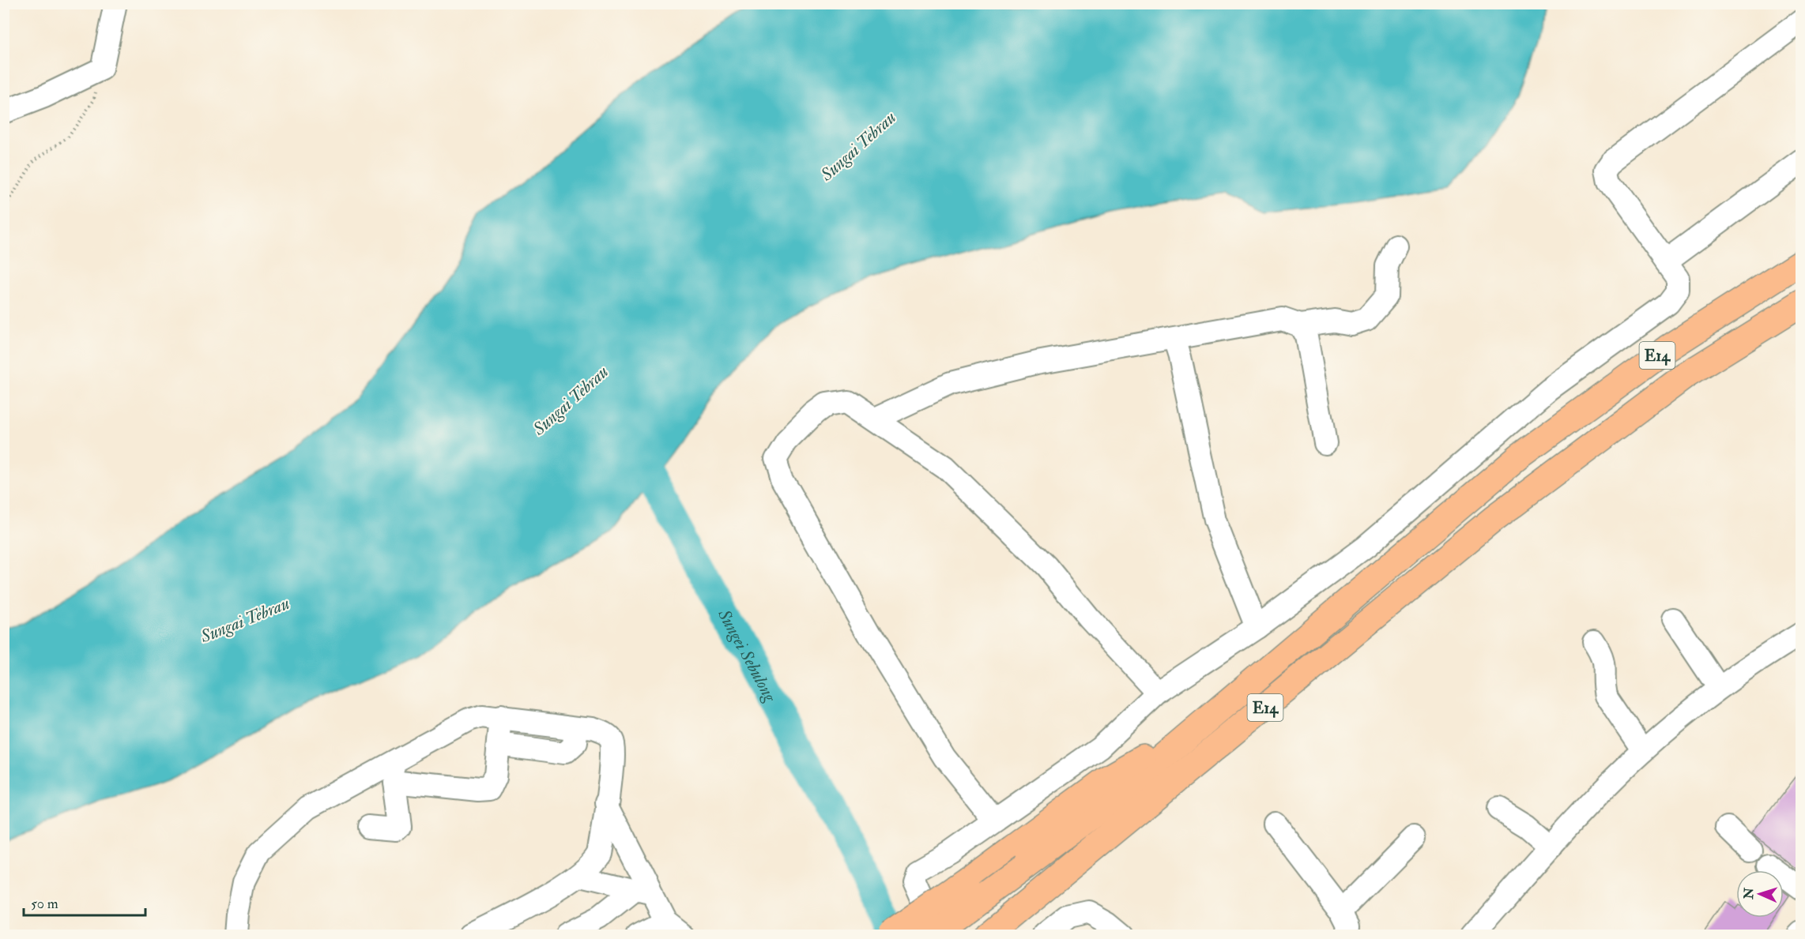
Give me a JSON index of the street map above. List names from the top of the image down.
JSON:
{
  "streets": {
    "highway": ["E14"]
  },
  "water": ["Sungai Tebrau", "Sungei Sebulong"],
  "scale_bar": "50 m",
  "north": "left"
}
